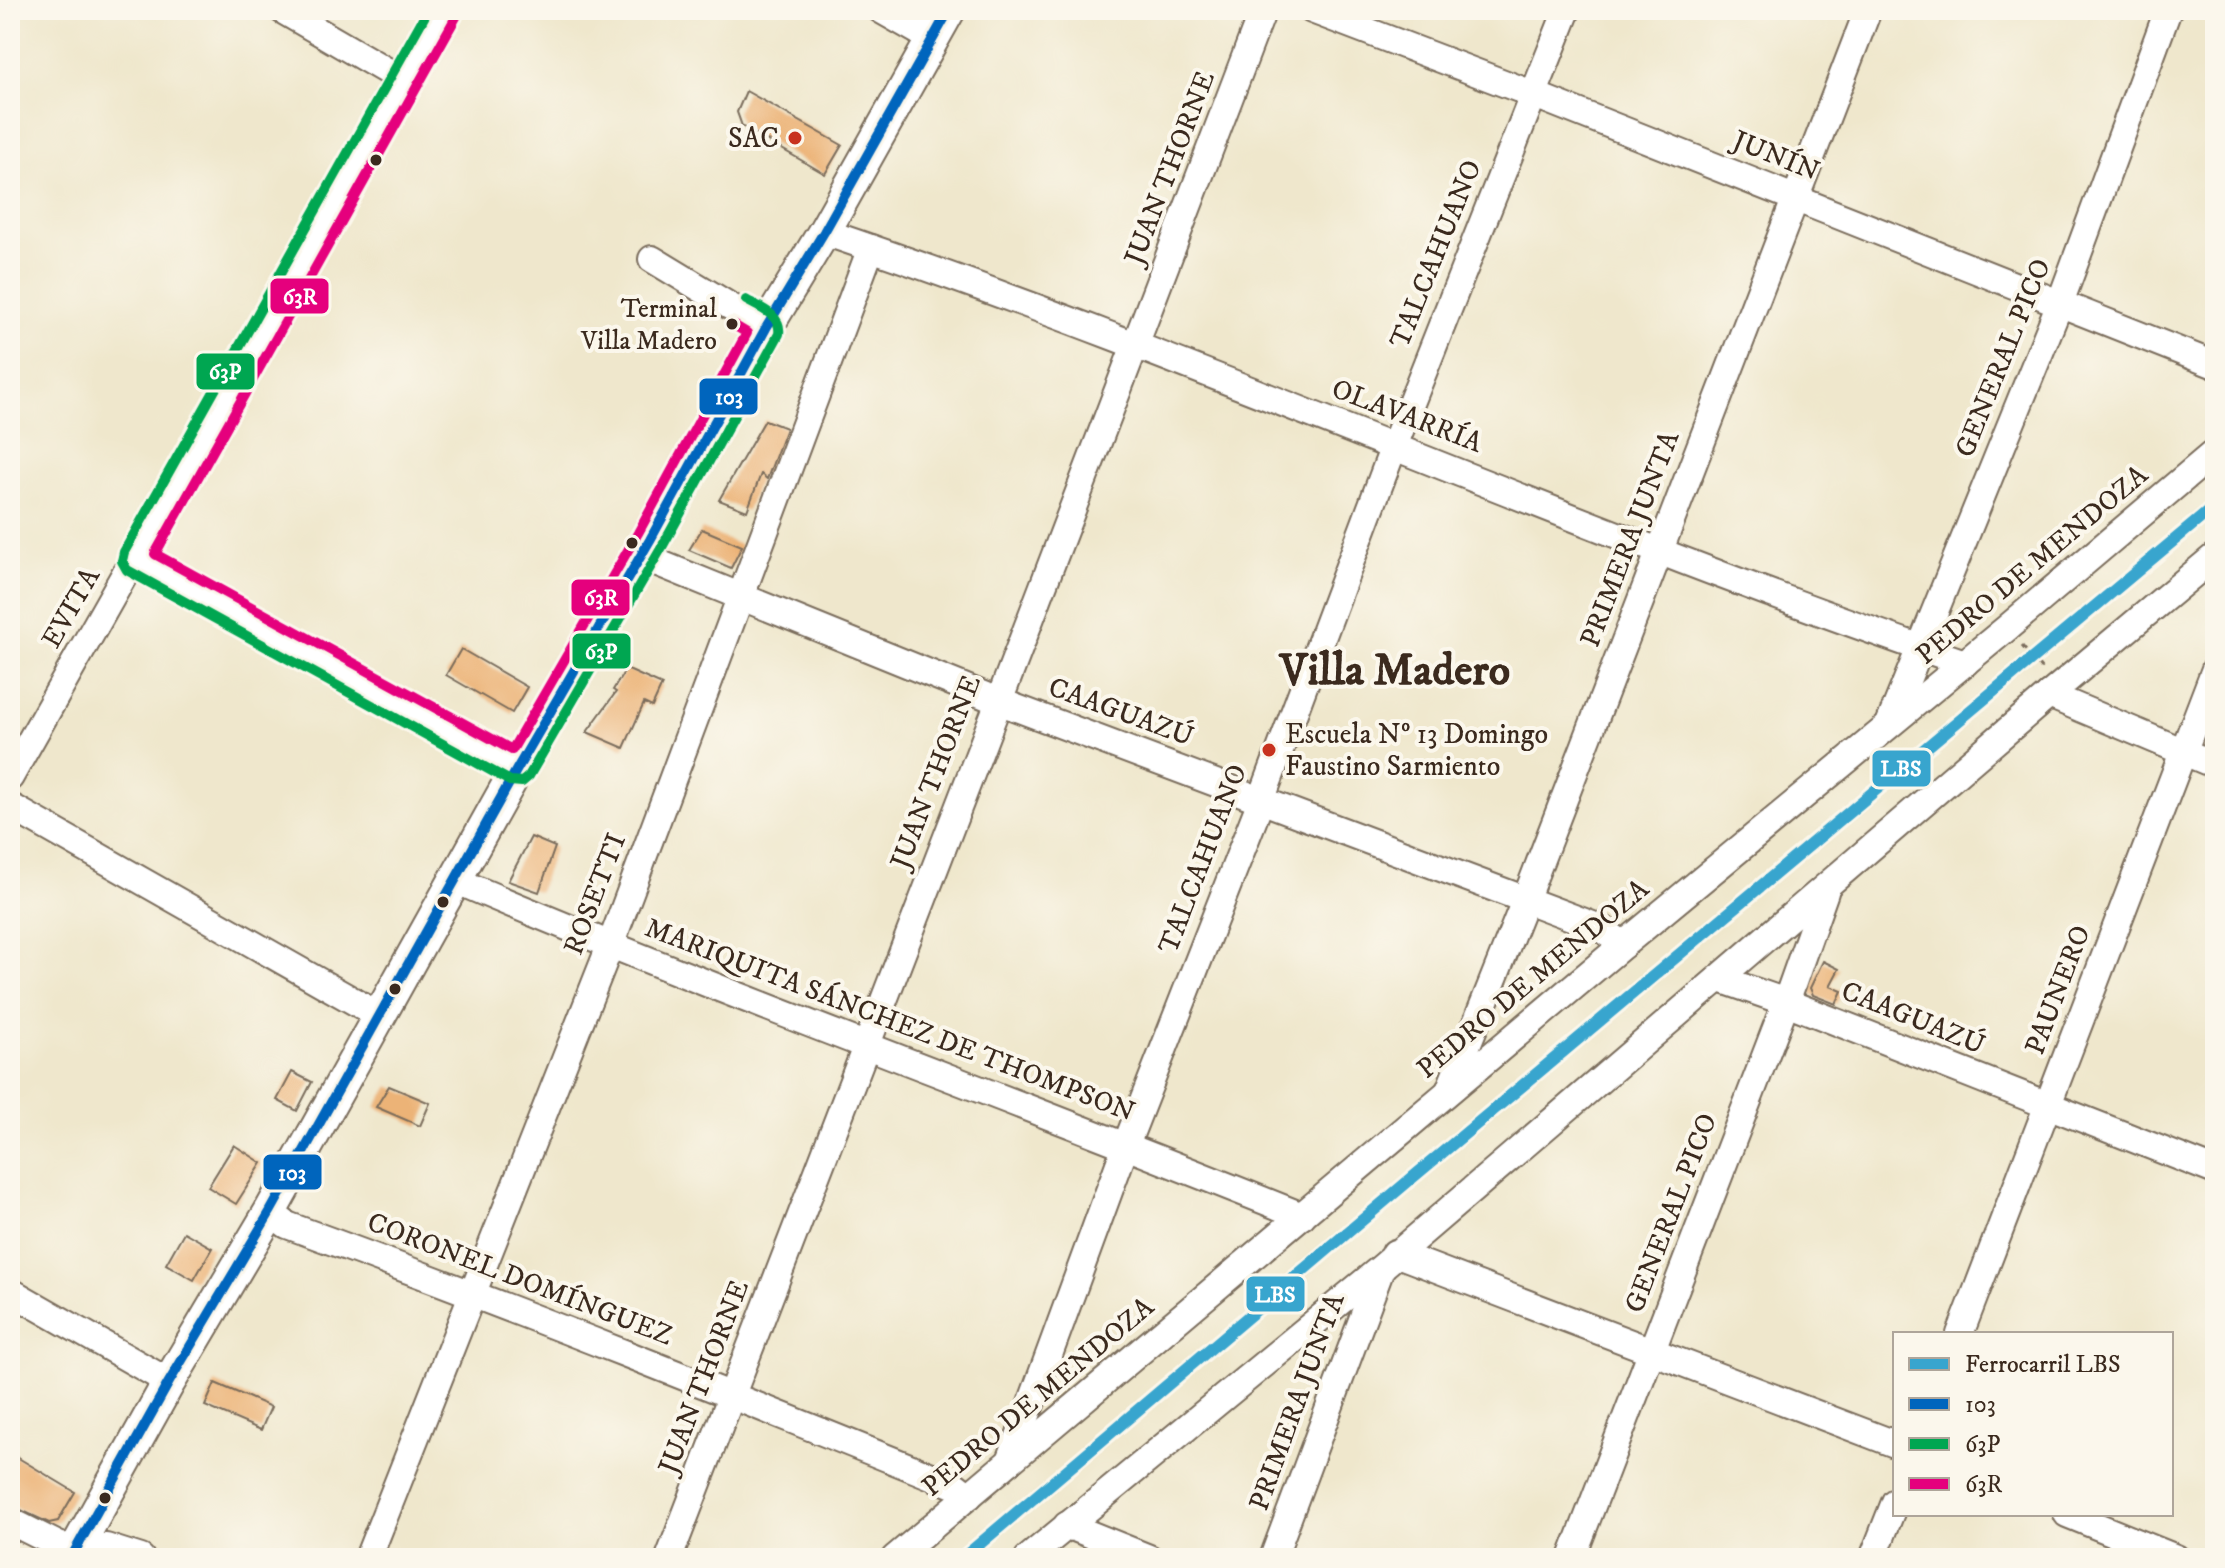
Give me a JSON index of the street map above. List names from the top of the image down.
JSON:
{
  "streets": {
    "street": [
      "JUNÍN",
      "JUAN THORNE",
      "TALCAHUANO",
      "GENERAL PICO",
      "OLAVARRÍA",
      "PRIMERA JUNTA",
      "PEDRO DE MENDOZA",
      "EVITA",
      "CAAGUAZÚ",
      "ROSETTI",
      "PAUNERO",
      "MARIQUITA SÁNCHEZ DE THOMPSON",
      "CORONEL DOMÍNGUEZ"
    ]
  },
  "crossings": [
    ["JUNÍN", "TALCAHUANO"],
    ["JUNÍN", "GENERAL PICO"],
    ["JUNÍN", "PRIMERA JUNTA"],
    ["JUAN THORNE", "OLAVARRÍA"],
    ["JUAN THORNE", "CAAGUAZÚ"],
    ["JUAN THORNE", "MARIQUITA SÁNCHEZ DE THOMPSON"],
    ["JUAN THORNE", "CORONEL DOMÍNGUEZ"],
    ["TALCAHUANO", "OLAVARRÍA"],
    ["TALCAHUANO", "PEDRO DE MENDOZA"],
    ["TALCAHUANO", "CAAGUAZÚ"],
    ["TALCAHUANO", "MARIQUITA SÁNCHEZ DE THOMPSON"],
    ["GENERAL PICO", "OLAVARRÍA"],
    ["GENERAL PICO", "PEDRO DE MENDOZA"],
    ["GENERAL PICO", "CAAGUAZÚ"],
    ["OLAVARRÍA", "PRIMERA JUNTA"],
    ["OLAVARRÍA", "PEDRO DE MENDOZA"],
    ["OLAVARRÍA", "ROSETTI"],
    ["PRIMERA JUNTA", "PEDRO DE MENDOZA"],
    ["PRIMERA JUNTA", "CAAGUAZÚ"],
    ["PEDRO DE MENDOZA", "CAAGUAZÚ"],
    ["PEDRO DE MENDOZA", "MARIQUITA SÁNCHEZ DE THOMPSON"],
    ["PEDRO DE MENDOZA", "CORONEL DOMÍNGUEZ"],
    ["CAAGUAZÚ", "ROSETTI"],
    ["CAAGUAZÚ", "PAUNERO"],
    ["ROSETTI", "MARIQUITA SÁNCHEZ DE THOMPSON"],
    ["ROSETTI", "CORONEL DOMÍNGUEZ"]
  ],
  "districts": ["Villa Madero"],
  "places": ["SAC", "Terminal Villa Madero", "Escuela Nº 13 Domingo Faustino Sarmiento"],
  "lines": [
    "transit line 103",
    "transit line 63P",
    "transit line 63R",
    "rail line LBS"
  ],
  "legend": [
    "Ferrocarril LBS",
    "103",
    "63P",
    "63R"
  ]
}
